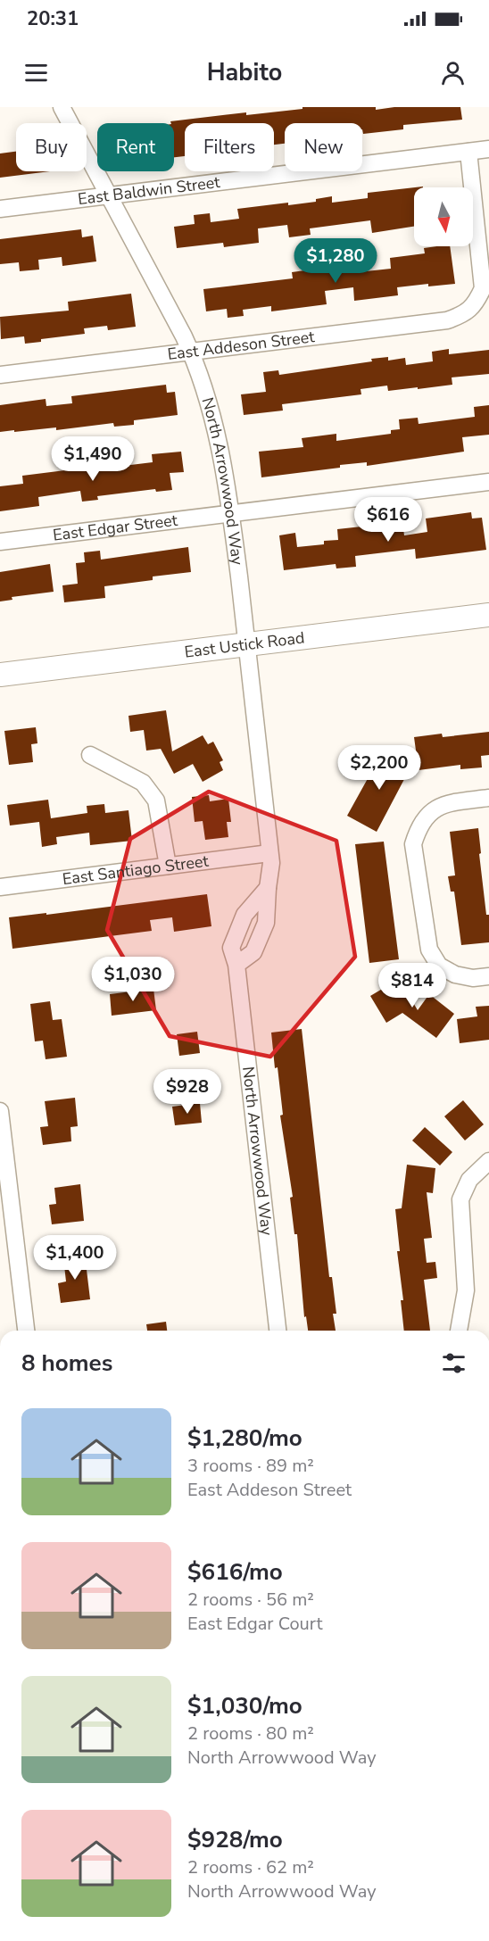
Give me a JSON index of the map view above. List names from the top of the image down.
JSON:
{
  "streets": {
    "main road": ["East Ustick Road"],
    "street": [
      "East Baldwin Street",
      "East Addeson Street",
      "North Arrowwood Way",
      "East Edgar Street",
      "East Santiago Street"
    ]
  },
  "crossings": [
    ["East Baldwin Street", "East Addeson Street"],
    ["East Baldwin Street", "North Arrowwood Way"],
    ["East Addeson Street", "North Arrowwood Way"],
    ["North Arrowwood Way", "East Edgar Street"],
    ["North Arrowwood Way", "East Ustick Road"],
    ["North Arrowwood Way", "East Santiago Street"]
  ],
  "north": "bottom",
  "page": {
    "status": "20:31",
    "header": "Habito",
    "chip": [
      "Buy",
      "Rent",
      "Filters",
      "New"
    ],
    "price": [
      "$1,280",
      "$1,490",
      "$616",
      "$2,200",
      "$1,030",
      "$814",
      "$928",
      "$1,400"
    ],
    "heading": "8 homes",
    "list": [
      {
        "name": "$1,280/mo",
        "note": "3 rooms · 89 m² · East Addeson Street"
      },
      {
        "name": "$616/mo",
        "note": "2 rooms · 56 m² · East Edgar Court"
      },
      {
        "name": "$1,030/mo",
        "note": "2 rooms · 80 m² · North Arrowwood Way"
      },
      {
        "name": "$928/mo",
        "note": "2 rooms · 62 m² · North Arrowwood Way"
      }
    ]
  }
}
